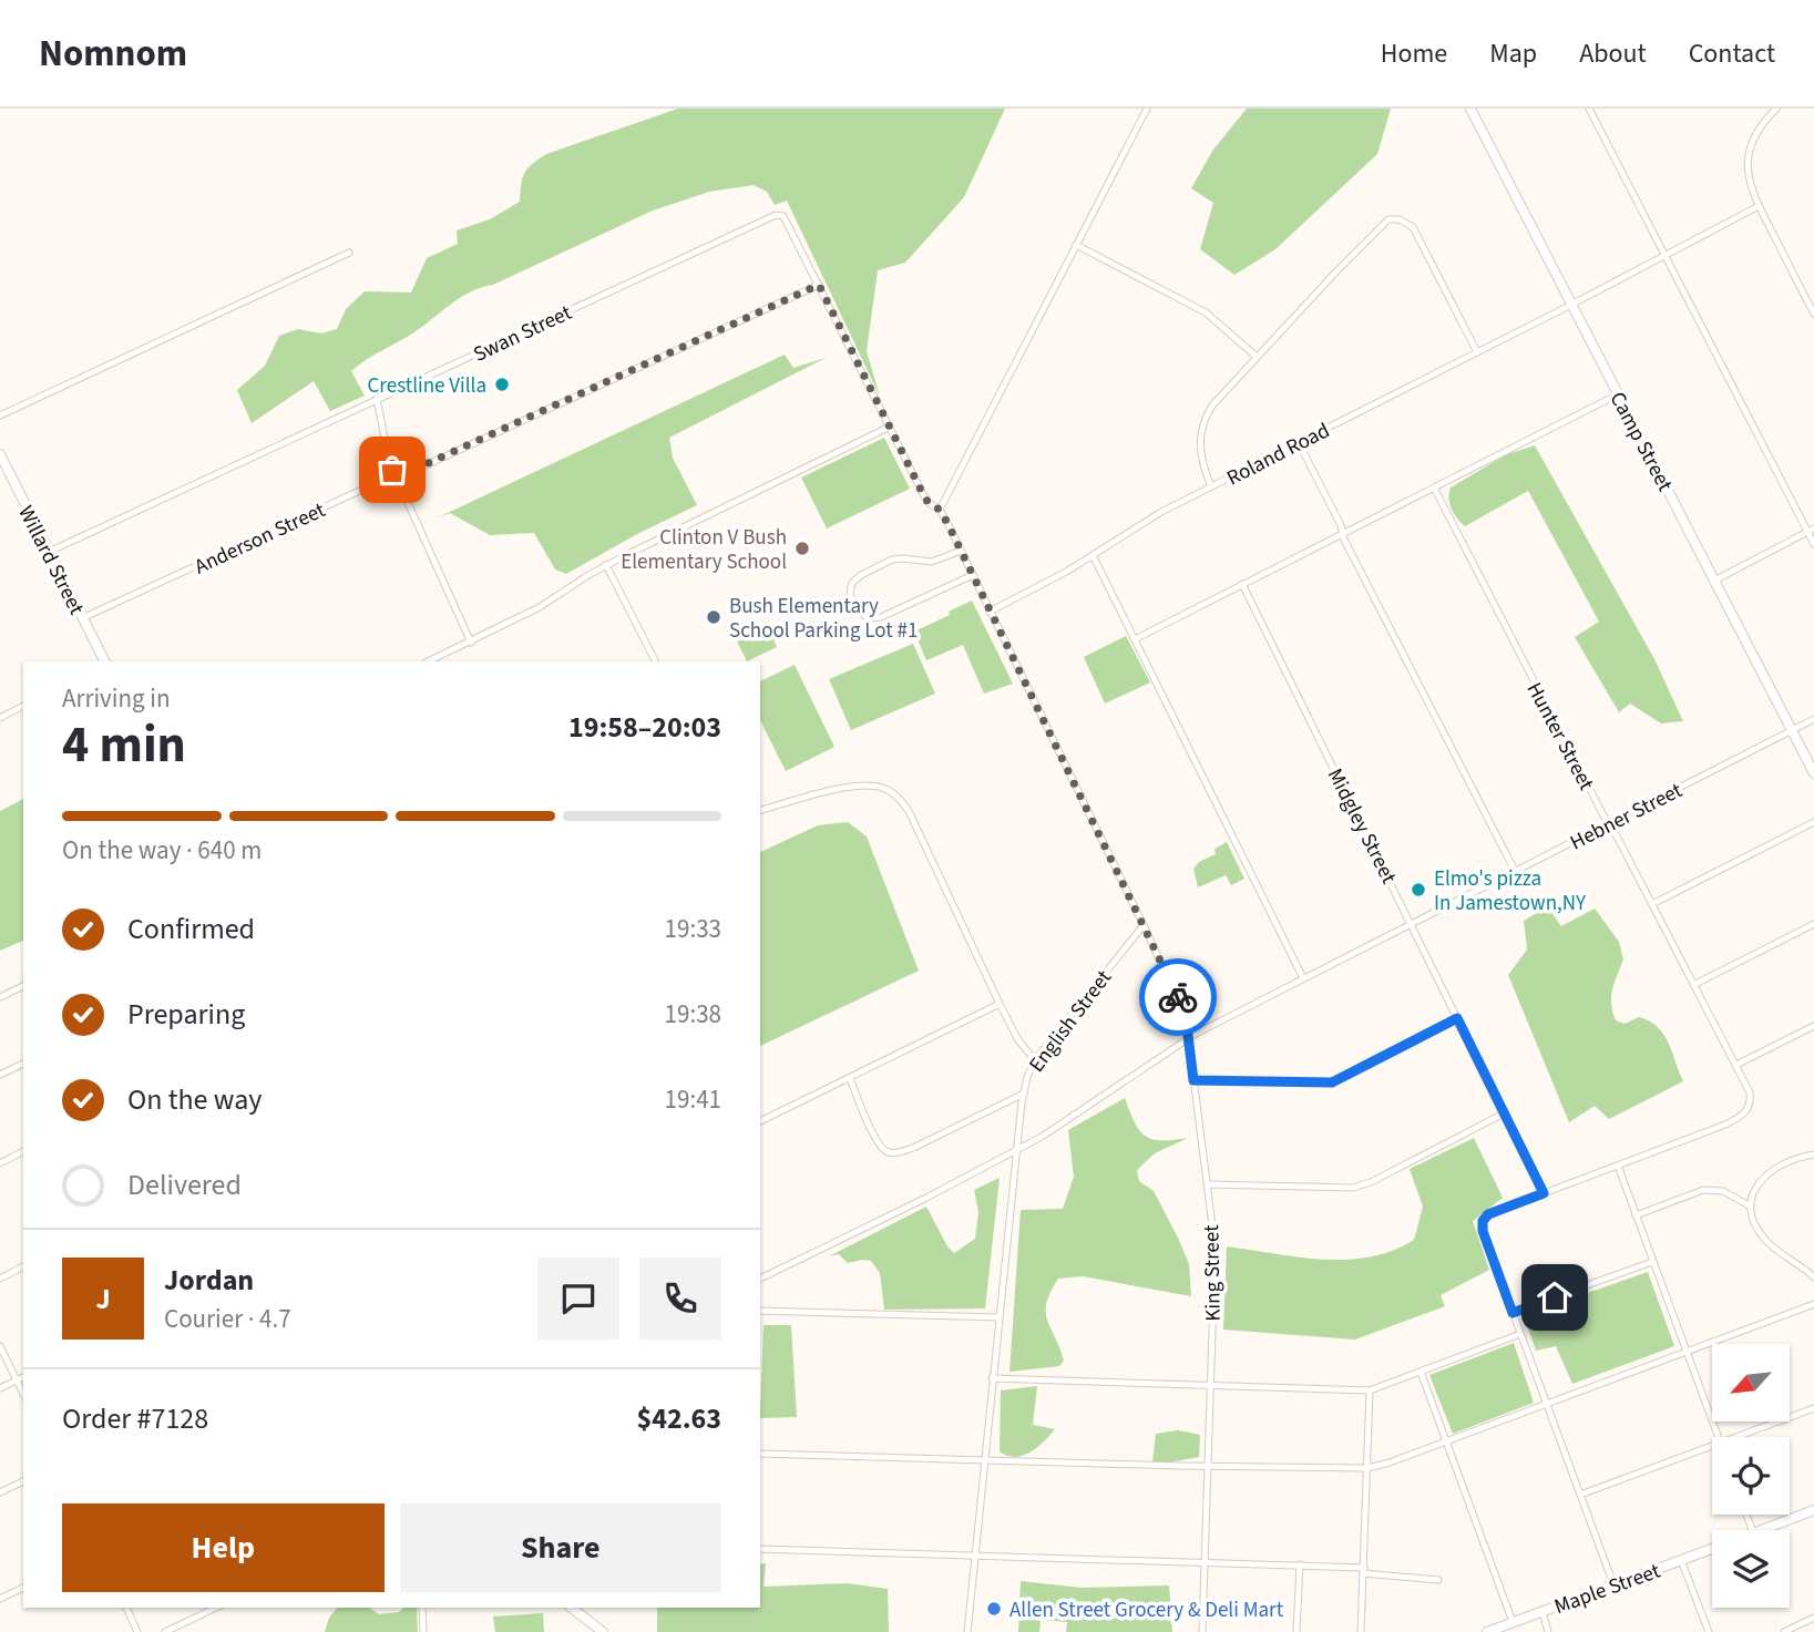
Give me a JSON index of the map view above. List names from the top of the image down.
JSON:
{
  "streets": {
    "street": [
      "Swan Street",
      "Camp Street",
      "Roland Road",
      "Anderson Street",
      "Willard Street",
      "Hunter Street",
      "Hebner Street",
      "Midgley Street",
      "English Street",
      "King Street",
      "Maple Street"
    ]
  },
  "crossings": [
    ["Swan Street", "Anderson Street"],
    ["Swan Street", "Willard Street"],
    ["Camp Street", "Roland Road"],
    ["Camp Street", "Hebner Street"],
    ["Anderson Street", "Willard Street"],
    ["Hunter Street", "Hebner Street"],
    ["Hebner Street", "Midgley Street"],
    ["Hebner Street", "English Street"],
    ["Hebner Street", "King Street"],
    ["English Street", "King Street"]
  ],
  "places": [
    "Crestline Villa",
    "Clinton V Bush Elementary School",
    "Bush Elementary School Parking Lot #1",
    "Elmo's pizza In Jamestown,NY",
    "Allen Street Grocery & Deli Mart"
  ],
  "north": "bottom left",
  "page": {
    "header": "Nomnom",
    "nav": [
      "Home",
      "Map",
      "About",
      "Contact"
    ],
    "heading": ["4 min", "Arriving in", "19:58–20:03"],
    "panel": [
      "Jordan",
      "Courier · 4.7",
      "Order #7128",
      "$42.63"
    ],
    "bar": "On the way · 640 m",
    "list": [
      ["Confirmed", "19:33"],
      ["Preparing", "19:38"],
      ["On the way", "19:41"],
      "Delivered"
    ],
    "round": "J",
    "buttons": ["Help", "Share"]
  }
}
